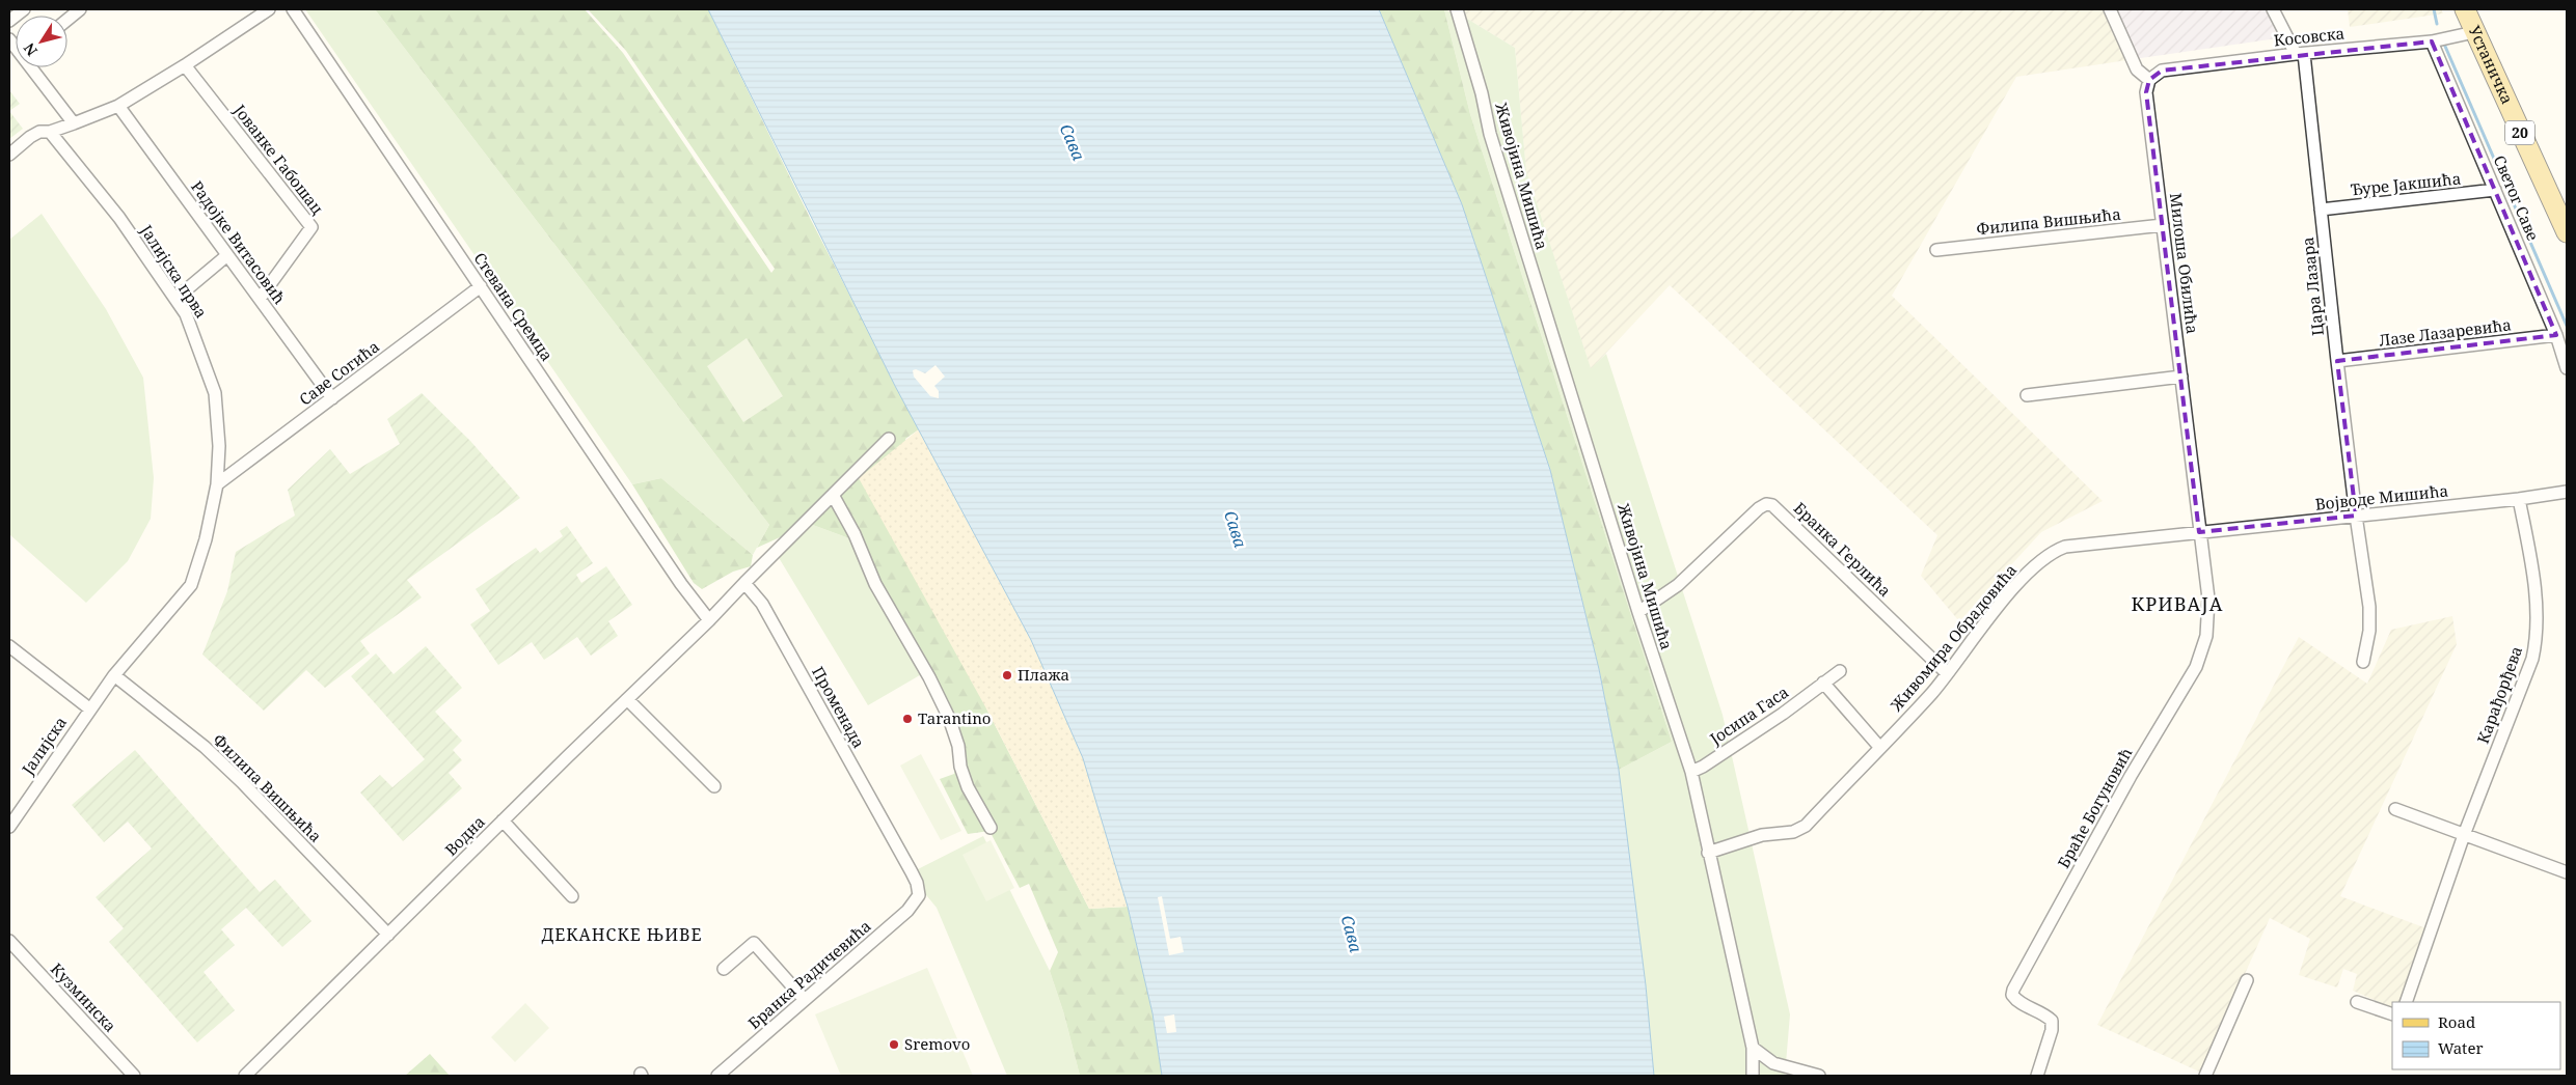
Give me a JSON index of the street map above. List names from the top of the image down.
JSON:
{
  "streets": {
    "main road": ["Устаничка", "20"],
    "street": [
      "Косовска",
      "Јованке Габошац",
      "Живојина Мишића",
      "Ђуре Јакшића",
      "Светог Саве",
      "Филипа Вишњића",
      "Радојке Витасовић",
      "Милоша Обилића",
      "Јалијска прва",
      "Цара Лазара",
      "Стевана Сремца",
      "Лазе Лазаревића",
      "Саве Согића",
      "Војводе Мишића",
      "Бранка Герлића",
      "Живомира Обрадовића",
      "Карађорђева",
      "Променада",
      "Јосипа Гаса",
      "Јалијска",
      "Браће Богуновић",
      "Водна",
      "Бранка Радичевића",
      "Кузминска"
    ]
  },
  "crossings": [
    ["Косовска", "Устаничка"],
    ["Косовска", "Светог Саве"],
    ["Косовска", "Милоша Обилића"],
    ["Косовска", "Цара Лазара"],
    ["Јованке Габошац", "Радојке Витасовић"],
    ["Живојина Мишића", "Бранка Герлића"],
    ["Живојина Мишића", "Живомира Обрадовића"],
    ["Живојина Мишића", "Јосипа Гаса"],
    ["Ђуре Јакшића", "Светог Саве"],
    ["Ђуре Јакшића", "Цара Лазара"],
    ["Светог Саве", "Лазе Лазаревића"],
    ["Филипа Вишњића", "Милоша Обилића"],
    ["Филипа Вишњића", "Јалијска прва"],
    ["Филипа Вишњића", "Водна"],
    ["Радојке Витасовић", "Саве Согића"],
    ["Милоша Обилића", "Војводе Мишића"],
    ["Милоша Обилића", "Живомира Обрадовића"],
    ["Милоша Обилића", "Браће Богуновић"],
    ["Јалијска прва", "Саве Согића"],
    ["Јалијска прва", "Јалијска"],
    ["Цара Лазара", "Лазе Лазаревића"],
    ["Цара Лазара", "Војводе Мишића"],
    ["Стевана Сремца", "Саве Согића"],
    ["Стевана Сремца", "Водна"],
    ["Војводе Мишића", "Живомира Обрадовића"],
    ["Војводе Мишића", "Карађорђева"],
    ["Војводе Мишића", "Браће Богуновић"],
    ["Бранка Герлића", "Живомира Обрадовића"],
    ["Живомира Обрадовића", "Браће Богуновић"],
    ["Променада", "Бранка Радичевића"]
  ],
  "districts": ["КРИВАЈА", "ДЕКАНСКЕ ЊИВЕ"],
  "water": ["Сава"],
  "places": ["Плажа", "Tarantino", "Sremovo"],
  "legend": ["Road", "Water"],
  "north": "bottom left"
}
